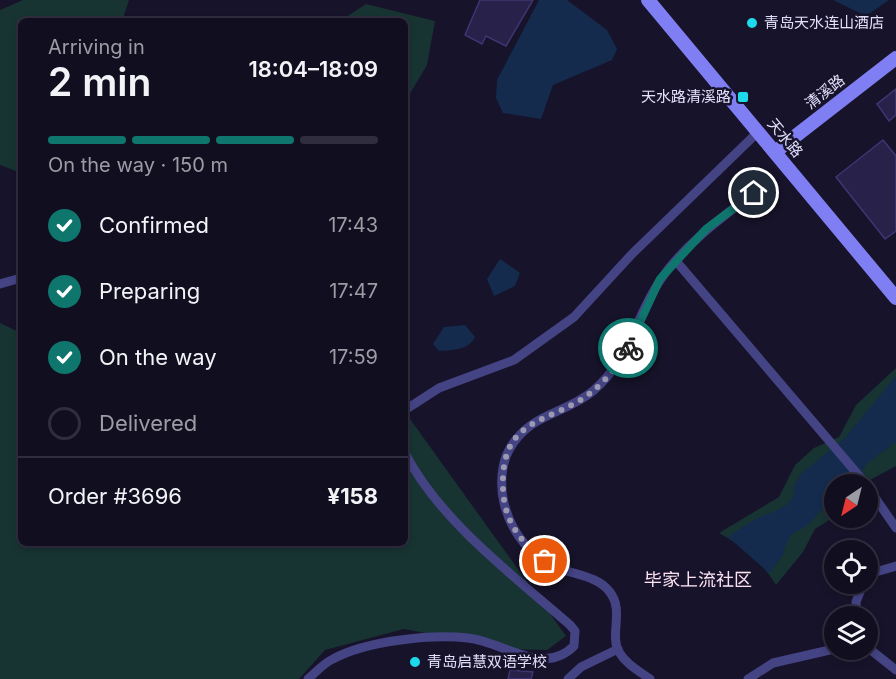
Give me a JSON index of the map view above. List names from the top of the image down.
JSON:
{
  "streets": {
    "street": ["清溪路", "天水路"]
  },
  "crossings": [
    ["清溪路", "天水路"]
  ],
  "districts": ["毕家上流社区"],
  "places": {
    "other": ["青岛天水连山酒店", "青岛启慧双语学校"],
    "transit": ["天水路清溪路"]
  },
  "north": "bottom left",
  "page": {
    "heading": ["2 min", "Arriving in", "18:04–18:09"],
    "panel": ["Order #3696", "¥158"],
    "bar": "On the way · 150 m",
    "list": [
      ["Confirmed", "17:43"],
      ["Preparing", "17:47"],
      ["On the way", "17:59"],
      "Delivered"
    ]
  }
}
